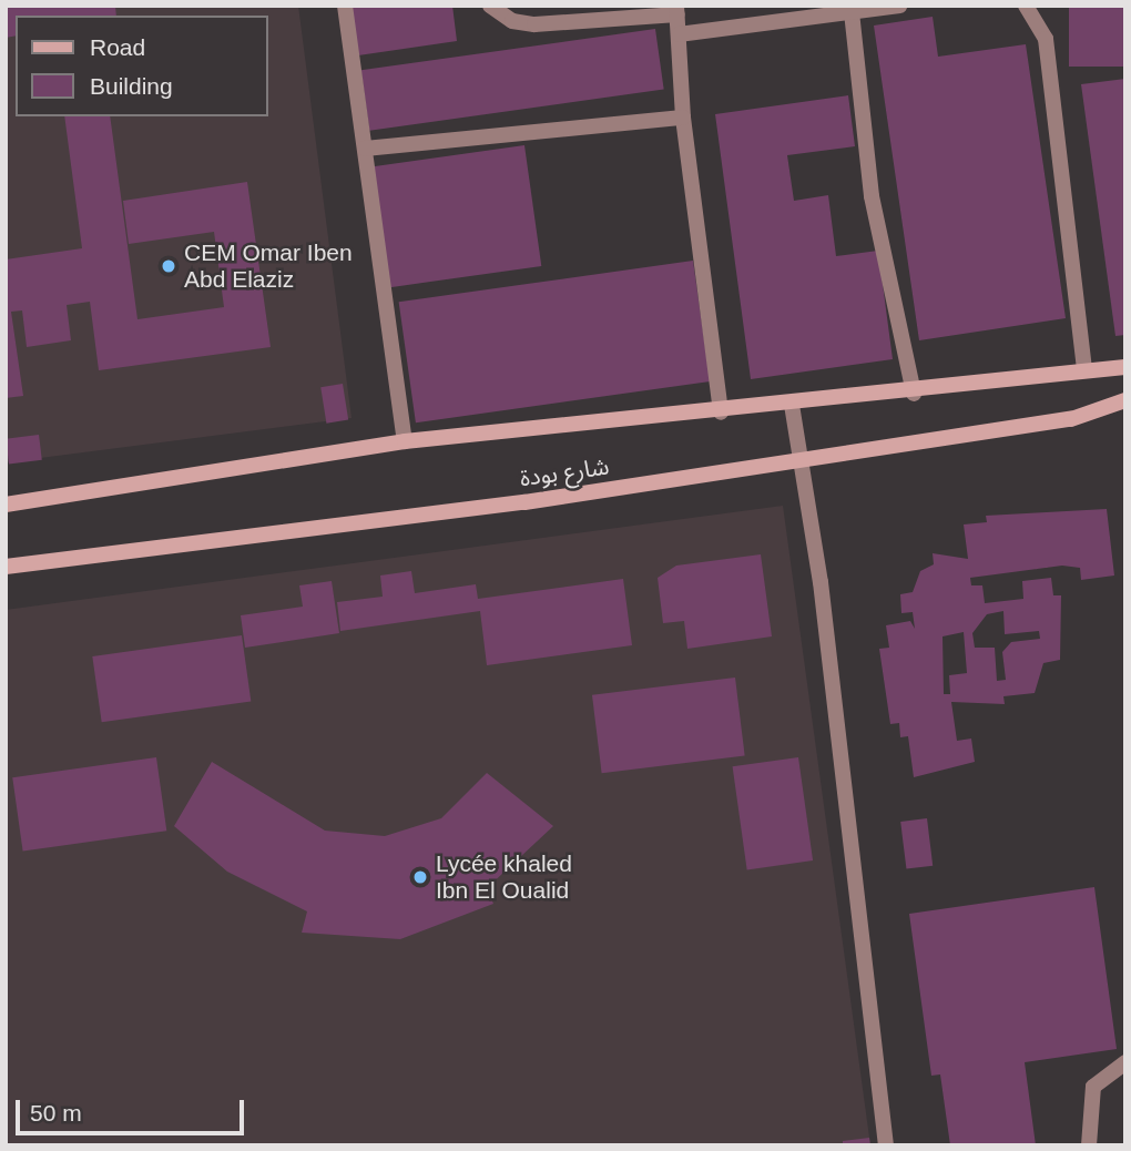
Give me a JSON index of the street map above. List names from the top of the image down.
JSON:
{
  "streets": {
    "street": ["شارع بودة"]
  },
  "places": ["CEM Omar Iben Abd Elaziz", "Lycée khaled Ibn El Oualid"],
  "legend": ["Road", "Building"],
  "scale_bar": "50 m"
}
